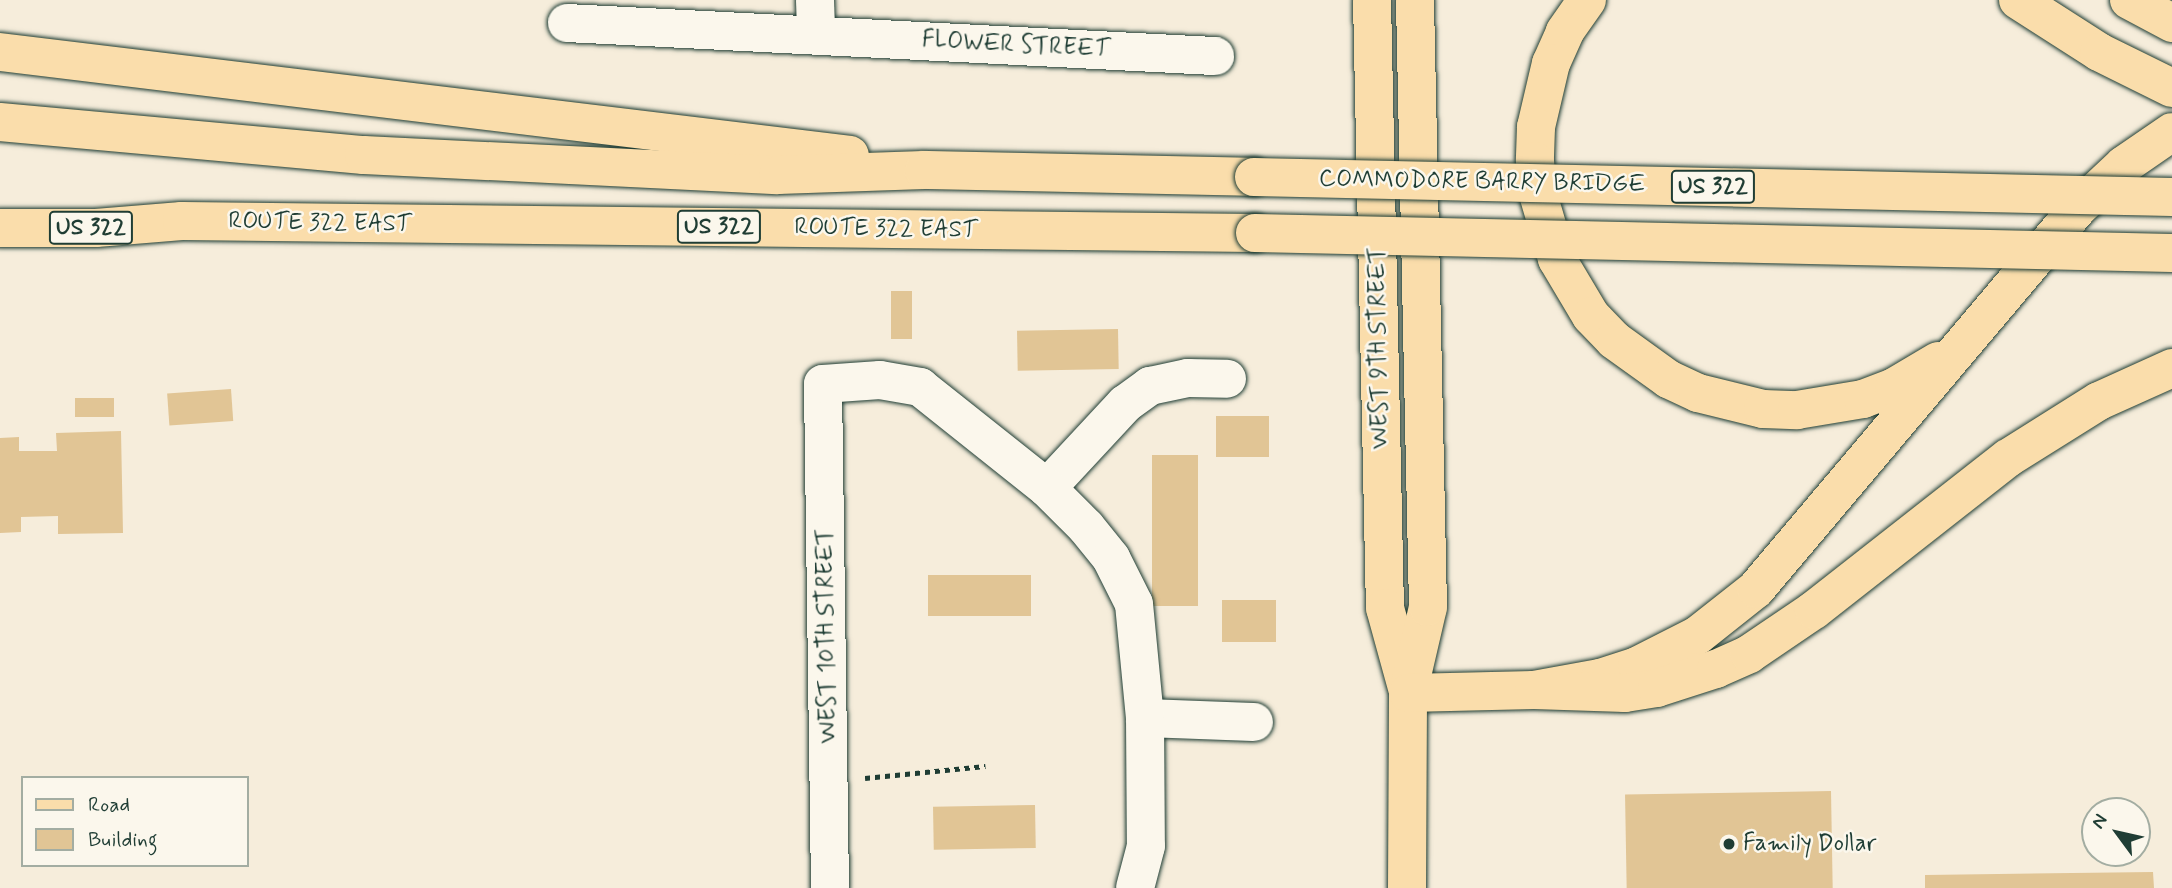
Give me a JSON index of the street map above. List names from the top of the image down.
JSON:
{
  "streets": {
    "main road": [
      "COMMODORE BARRY BRIDGE",
      "US 322",
      "ROUTE 322 EAST",
      "WEST 9TH STREET"
    ],
    "street": ["FLOWER STREET", "WEST 10TH STREET"]
  },
  "crossings": [
    ["COMMODORE BARRY BRIDGE", "US 322"],
    ["US 322", "ROUTE 322 EAST"]
  ],
  "places": ["Family Dollar"],
  "legend": ["Road", "Building"],
  "north": "top left"
}
